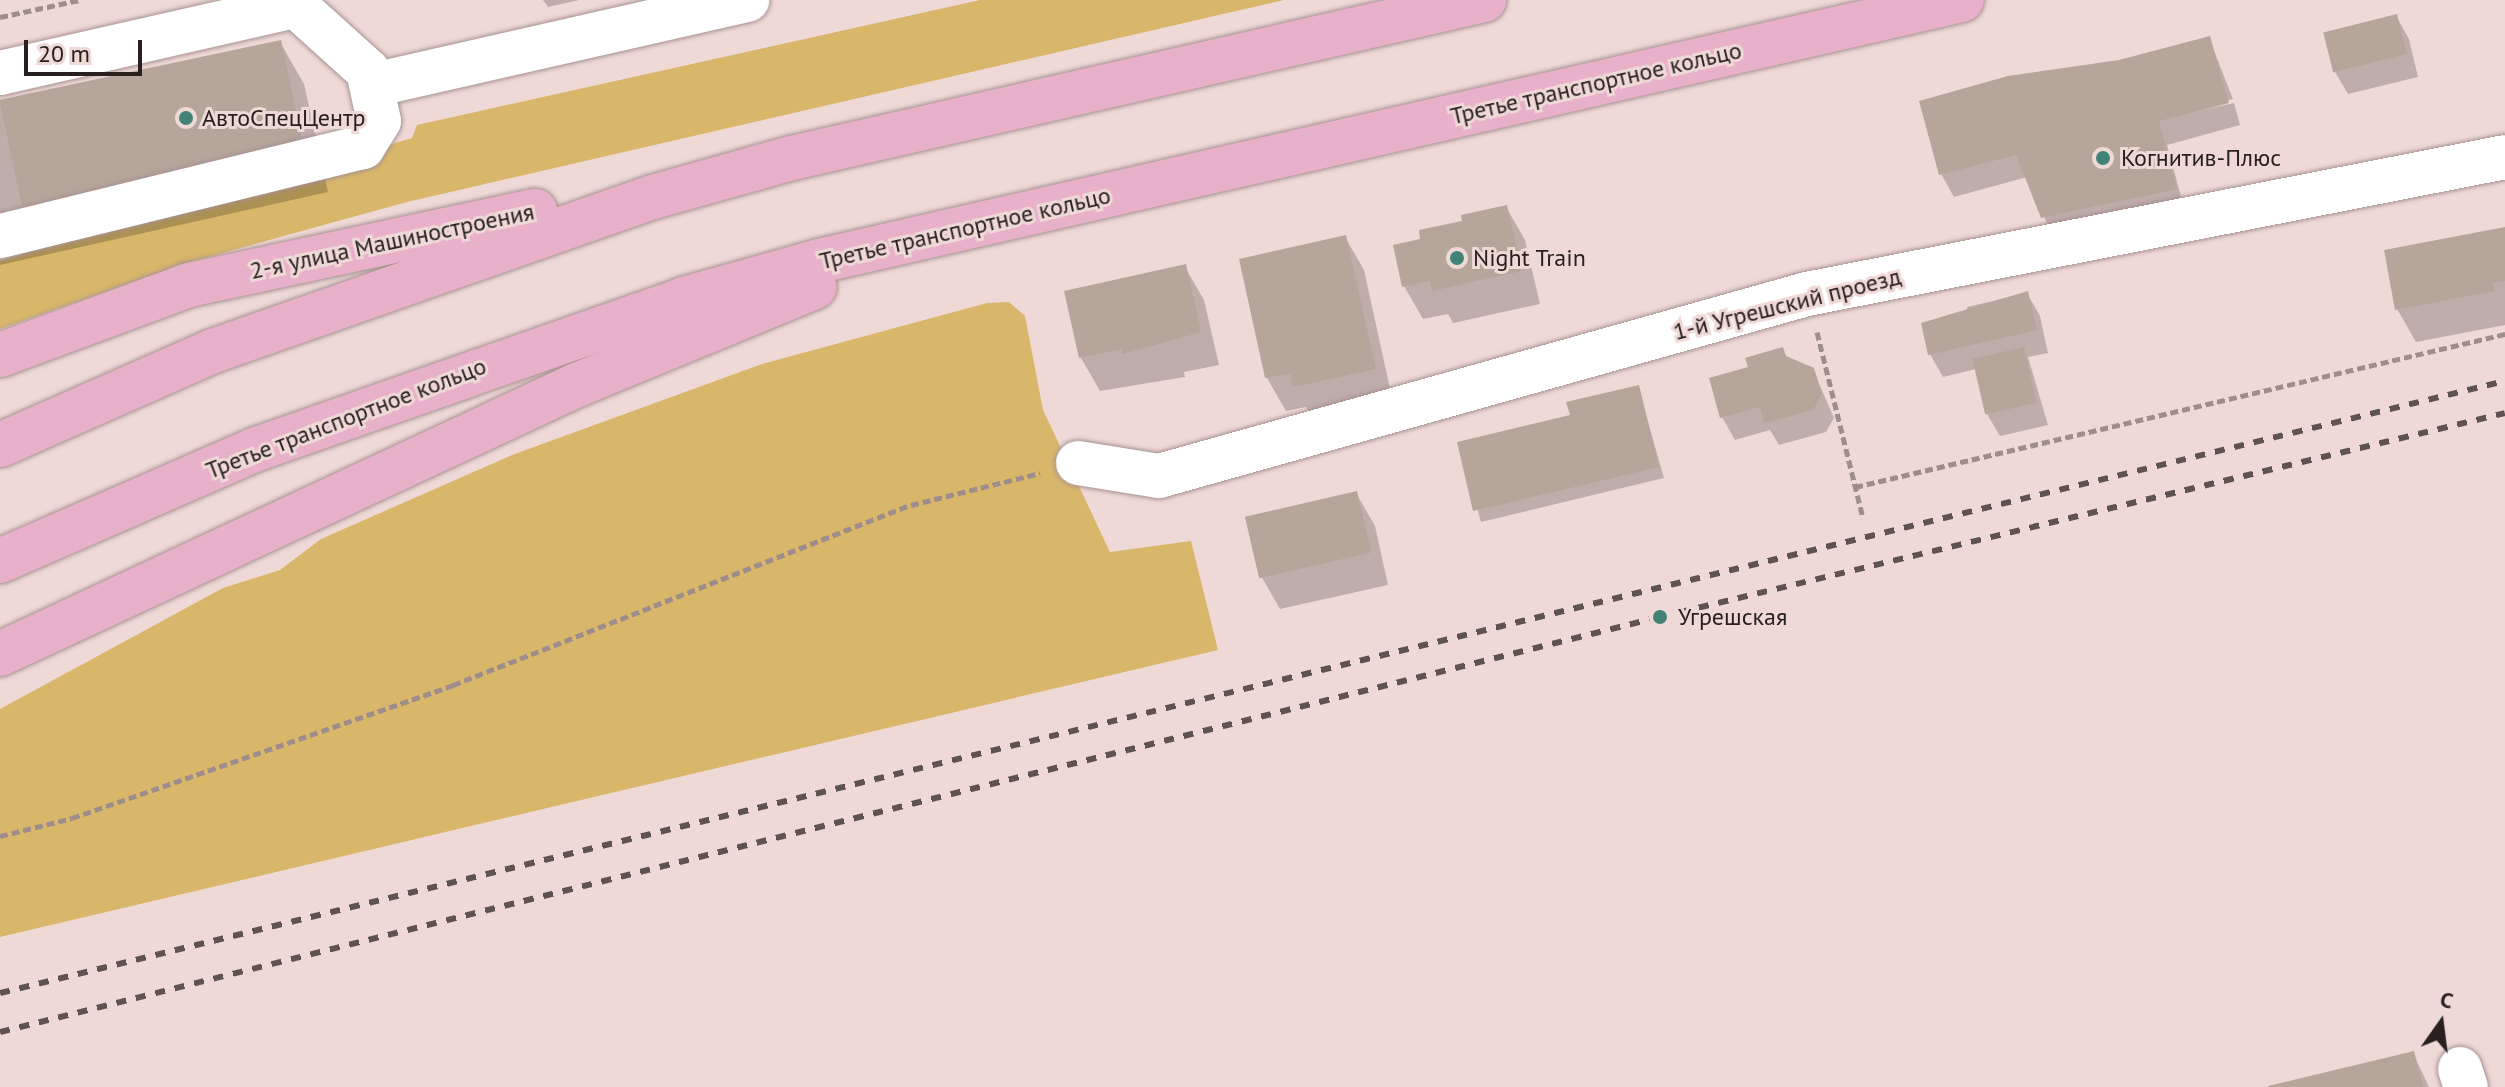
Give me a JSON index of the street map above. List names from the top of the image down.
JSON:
{
  "streets": {
    "main road": ["Третье транспортное кольцо", "2-я улица Машиностроения"],
    "street": ["1-й Угрешский проезд"]
  },
  "places": [
    "АвтоСпецЦентр",
    "Когнитив-Плюс",
    "Night Train",
    "Угрешская"
  ],
  "scale_bar": "20 m",
  "north": "top"
}
